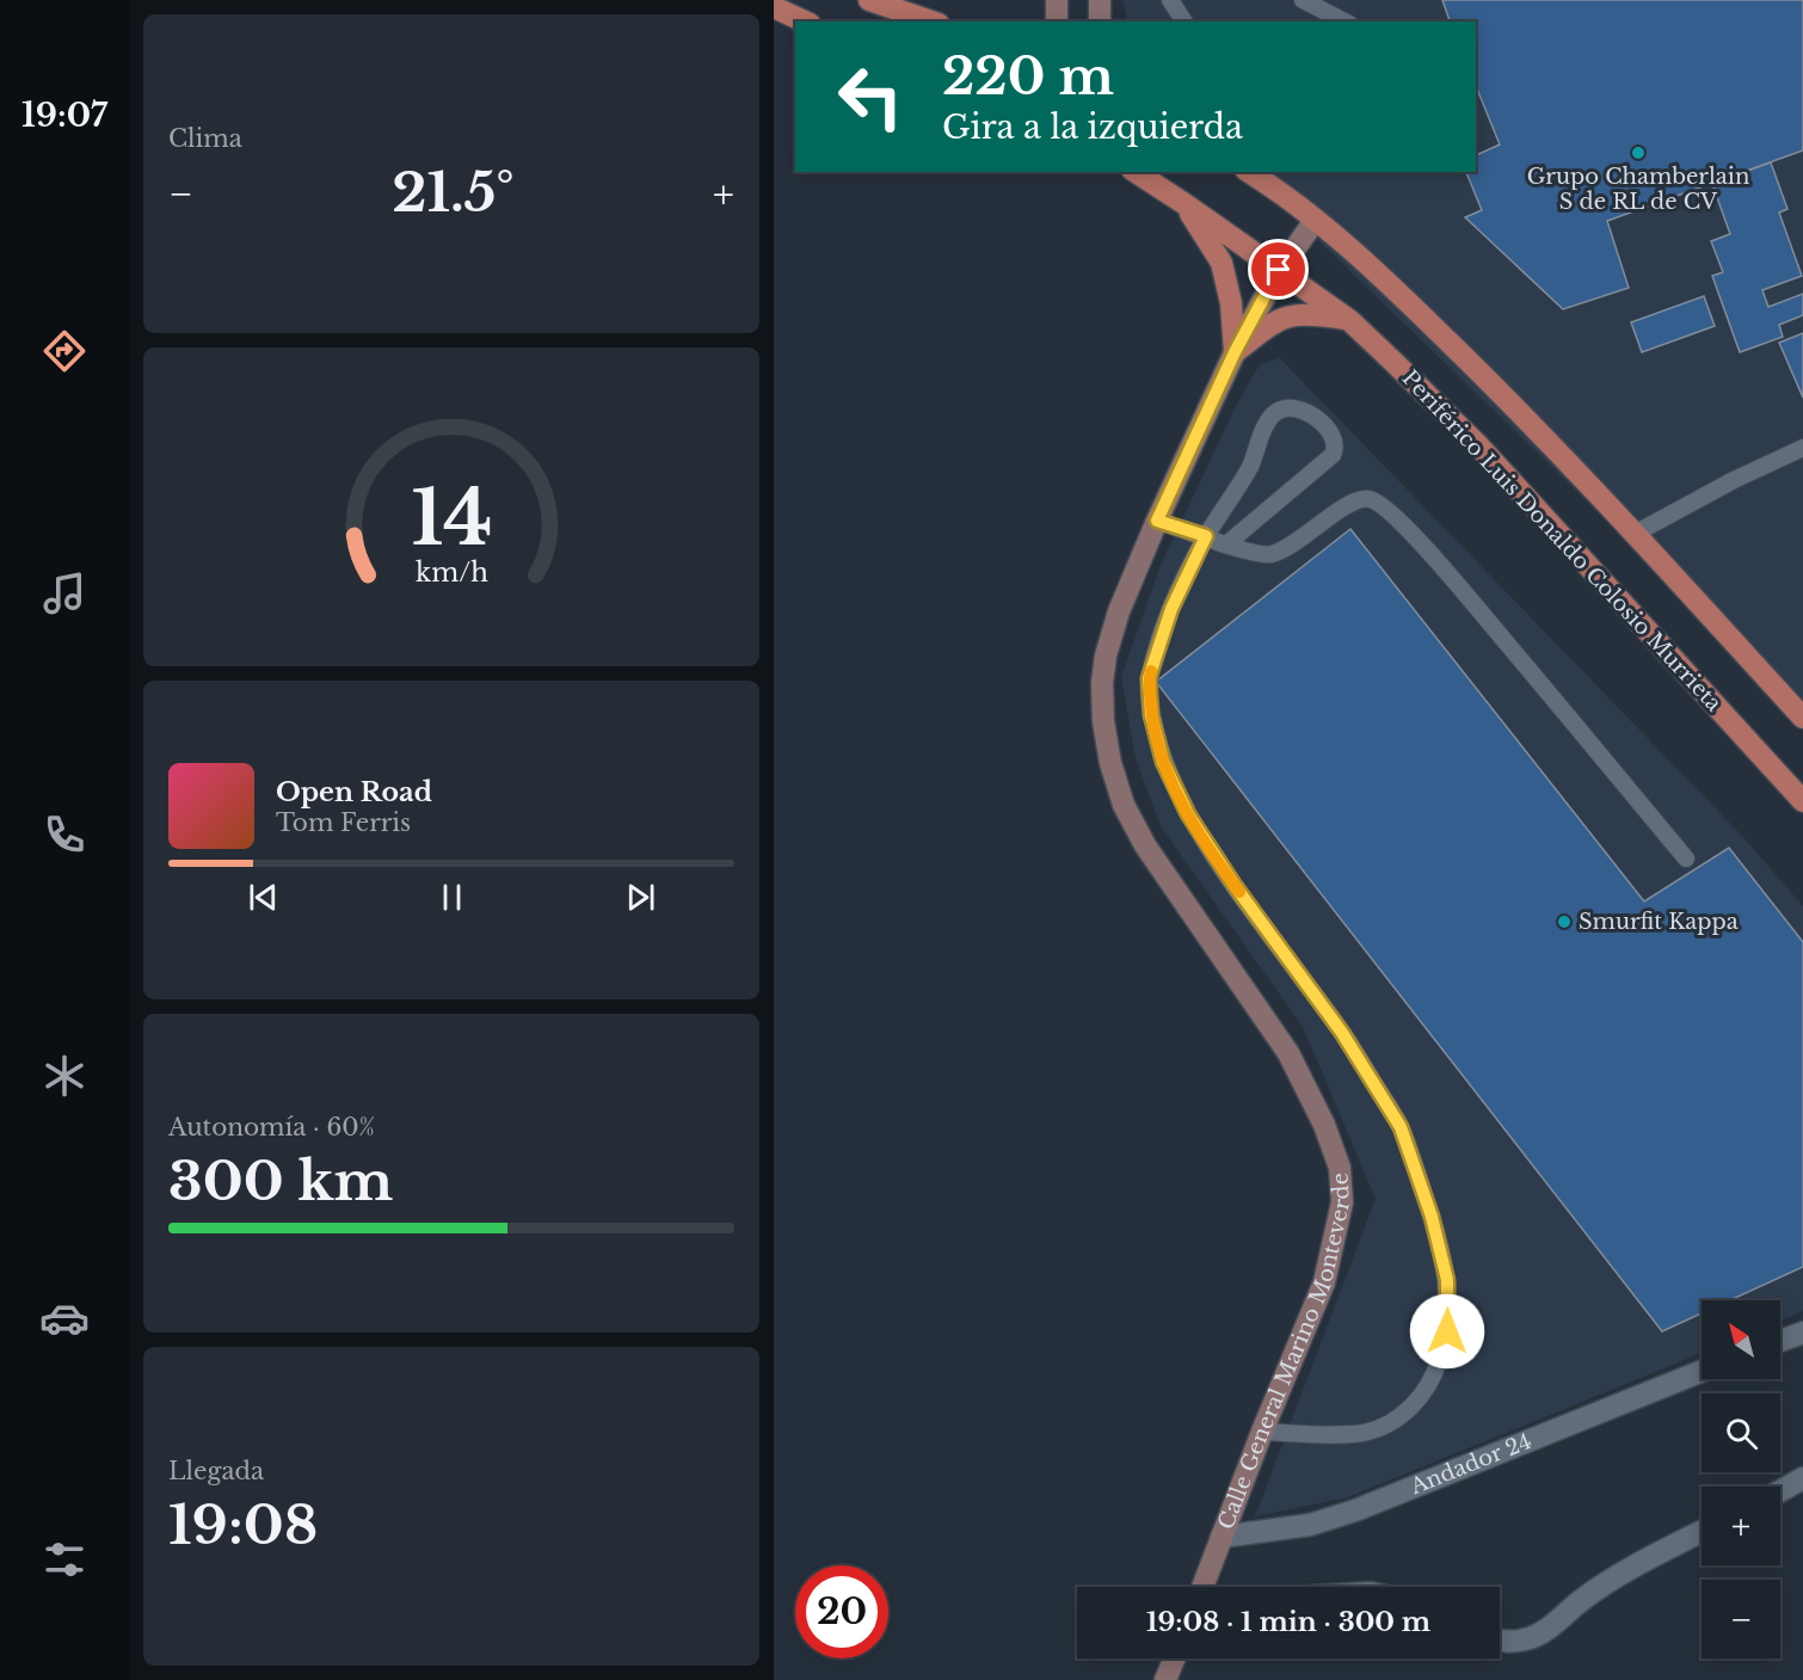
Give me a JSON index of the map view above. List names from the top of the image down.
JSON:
{
  "streets": {
    "main road": ["Periférico Luis Donaldo Colosio Murrieta"],
    "street": ["Calle General Marino Monteverde", "Andador 24"]
  },
  "crossings": [
    ["Periférico Luis Donaldo Colosio Murrieta", "Calle General Marino Monteverde"],
    ["Calle General Marino Monteverde", "Andador 24"]
  ],
  "places": ["Grupo Chamberlain S de RL de CV", "Smurfit Kappa"],
  "north": "top left",
  "page": {
    "tabs": "19:07",
    "tile": [
      "Clima",
      ["Autonomía · 60%", "300 km"],
      ["Llegada", "19:08"]
    ],
    "turn": ["220 m", "Gira a la izquierda"],
    "heat": ["−", "21.5°", "+"],
    "song": ["Open Road", "Tom Ferris"],
    "map_buttons": ["+", "−"],
    "limit": "20",
    "trip": "19:08 · 1 min · 300 m",
    "gauge": ["14", "km/h"]
  }
}
